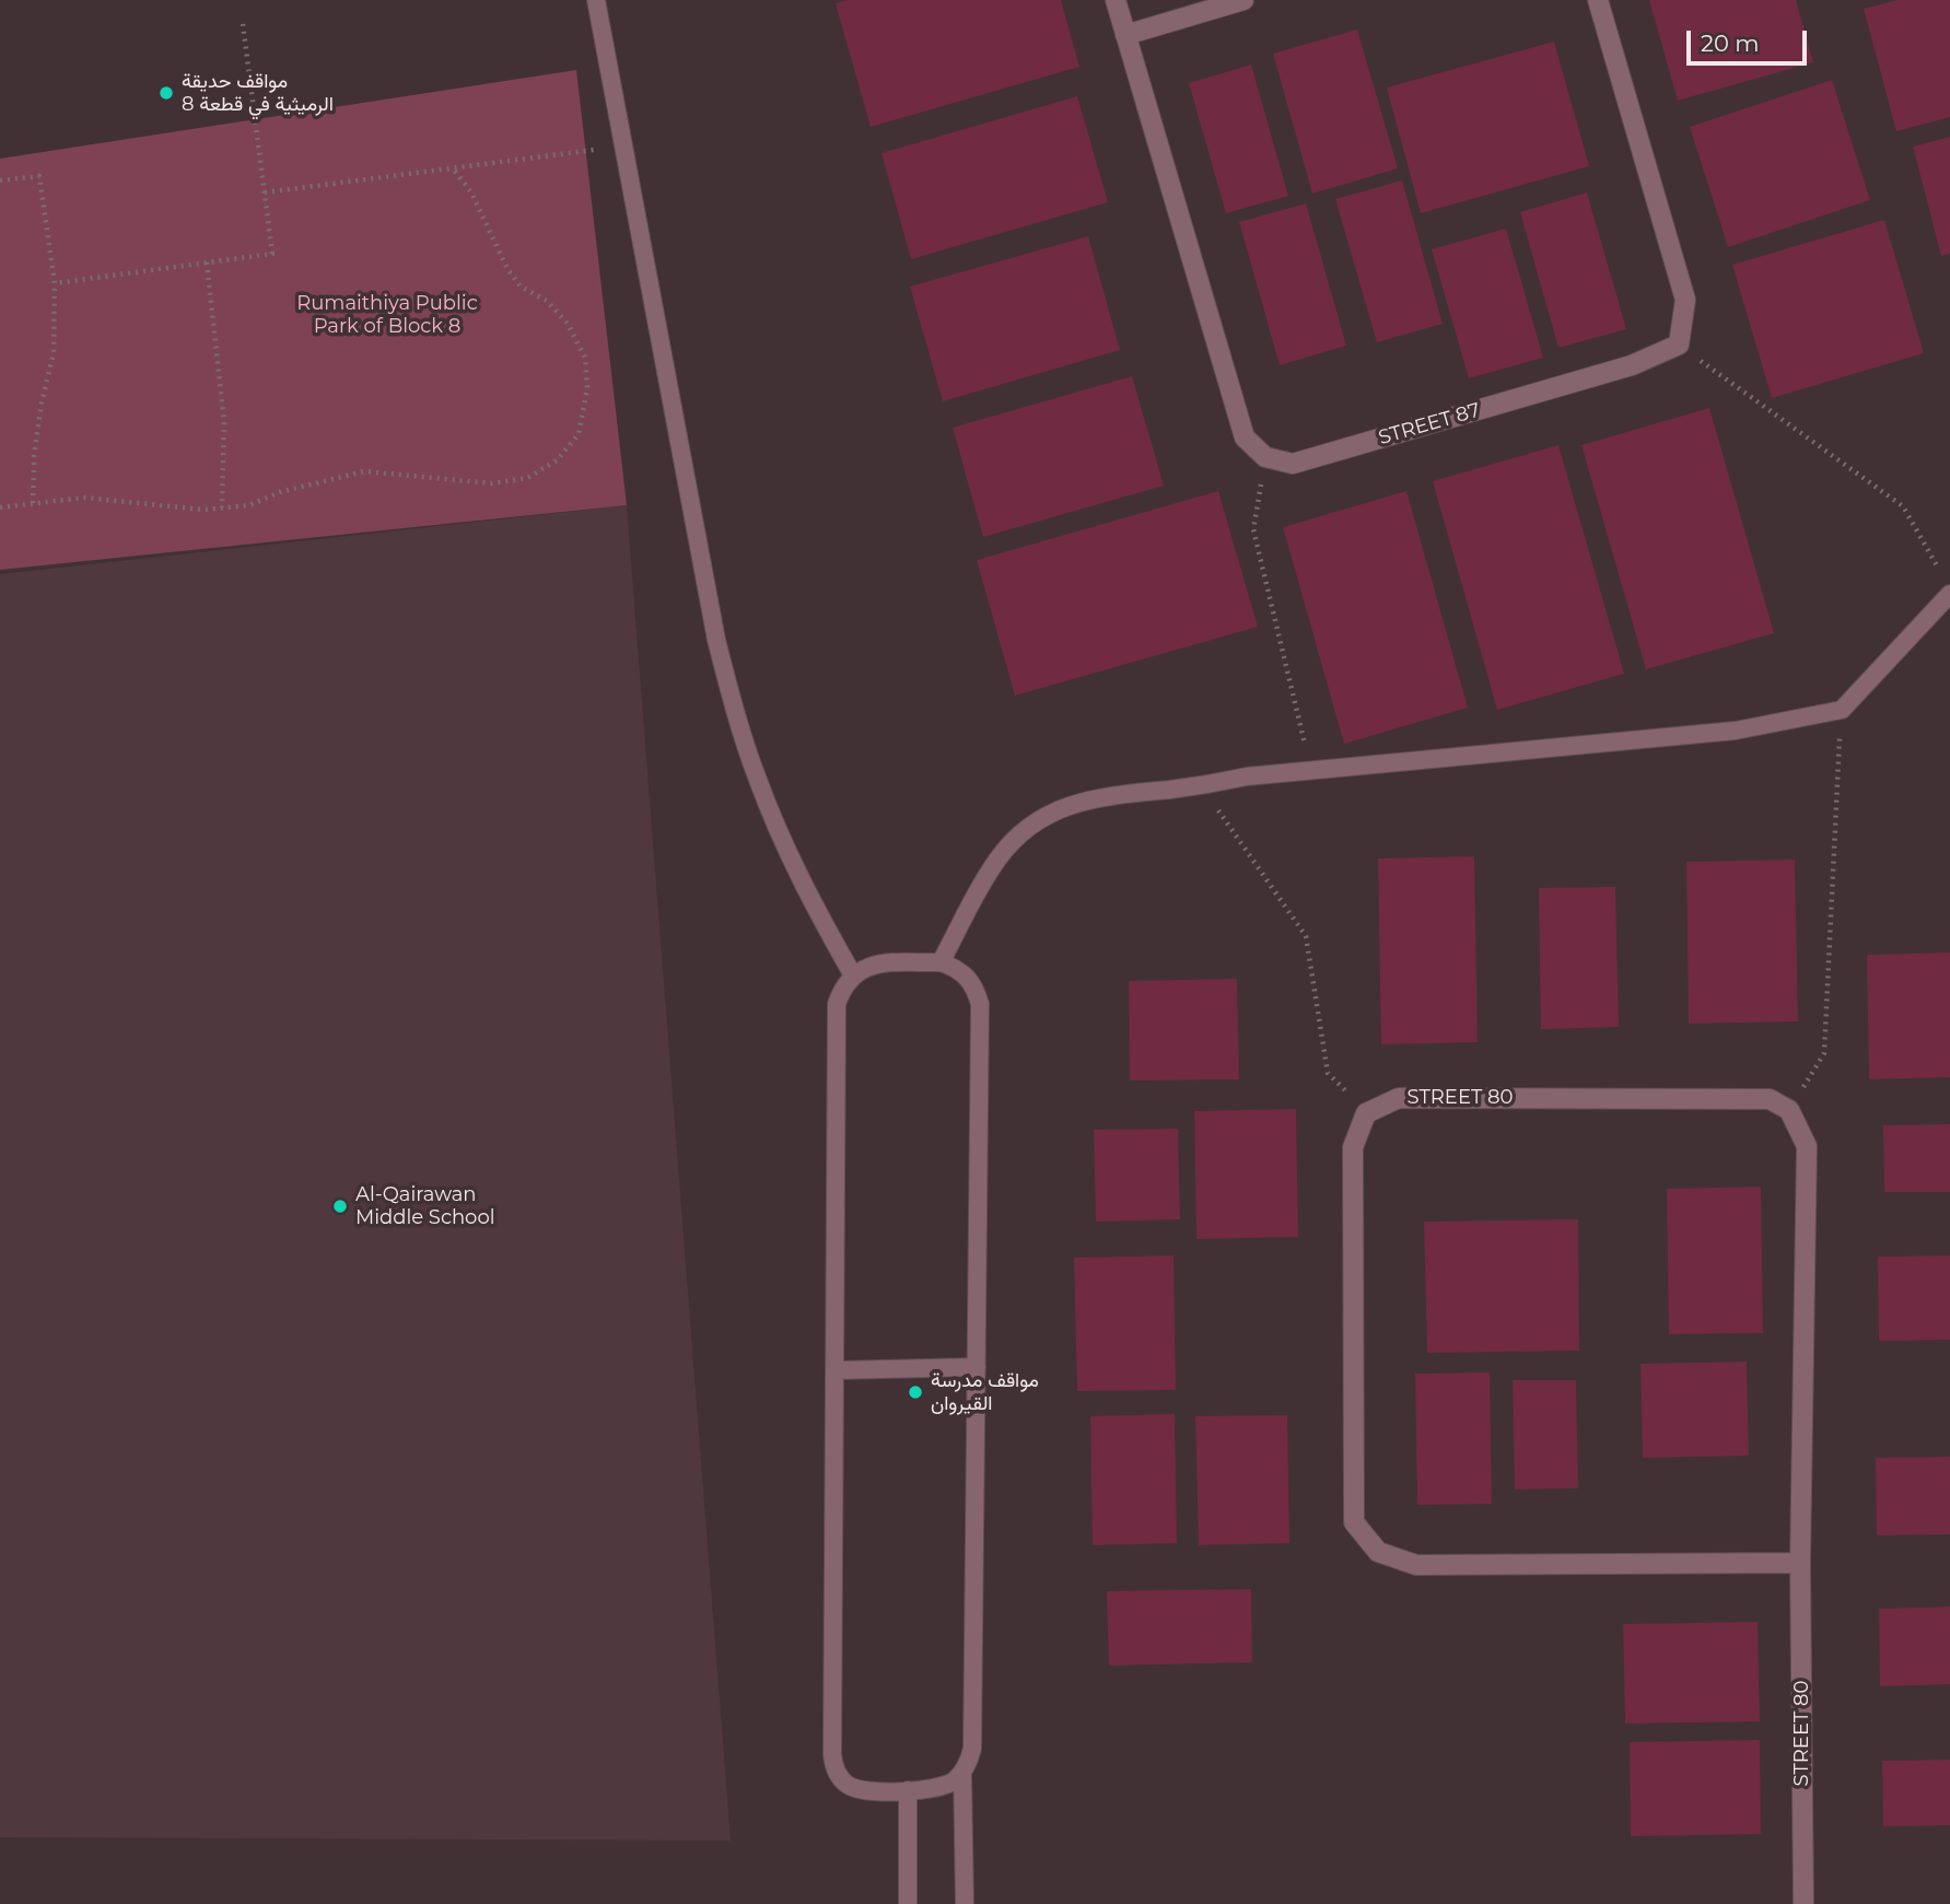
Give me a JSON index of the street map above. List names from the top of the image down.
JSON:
{
  "streets": {
    "street": ["STREET 87", "STREET 80"]
  },
  "parks": ["Rumaithiya Public Park of Block 8"],
  "places": ["مواقف حديقة الرميثية في قطعة 8", "Al-Qairawan Middle School", "مواقف مدرسة القيروان"],
  "scale_bar": "20 m"
}
